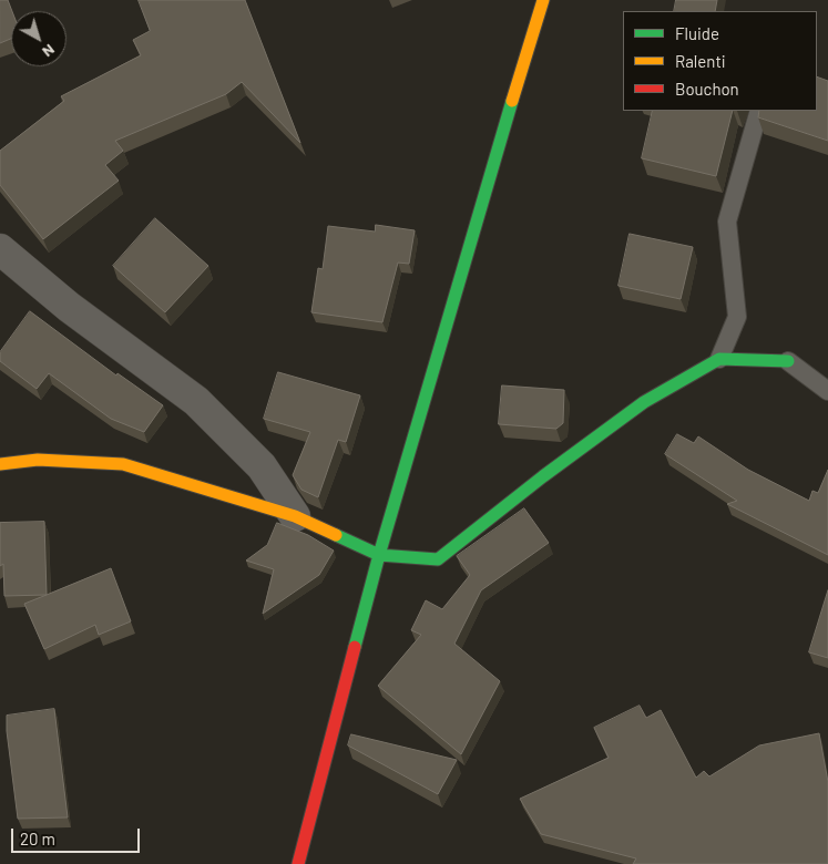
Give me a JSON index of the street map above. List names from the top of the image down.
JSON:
{
  "legend": ["Fluide", "Ralenti", "Bouchon"],
  "scale_bar": "20 m",
  "north": "bottom right"
}
